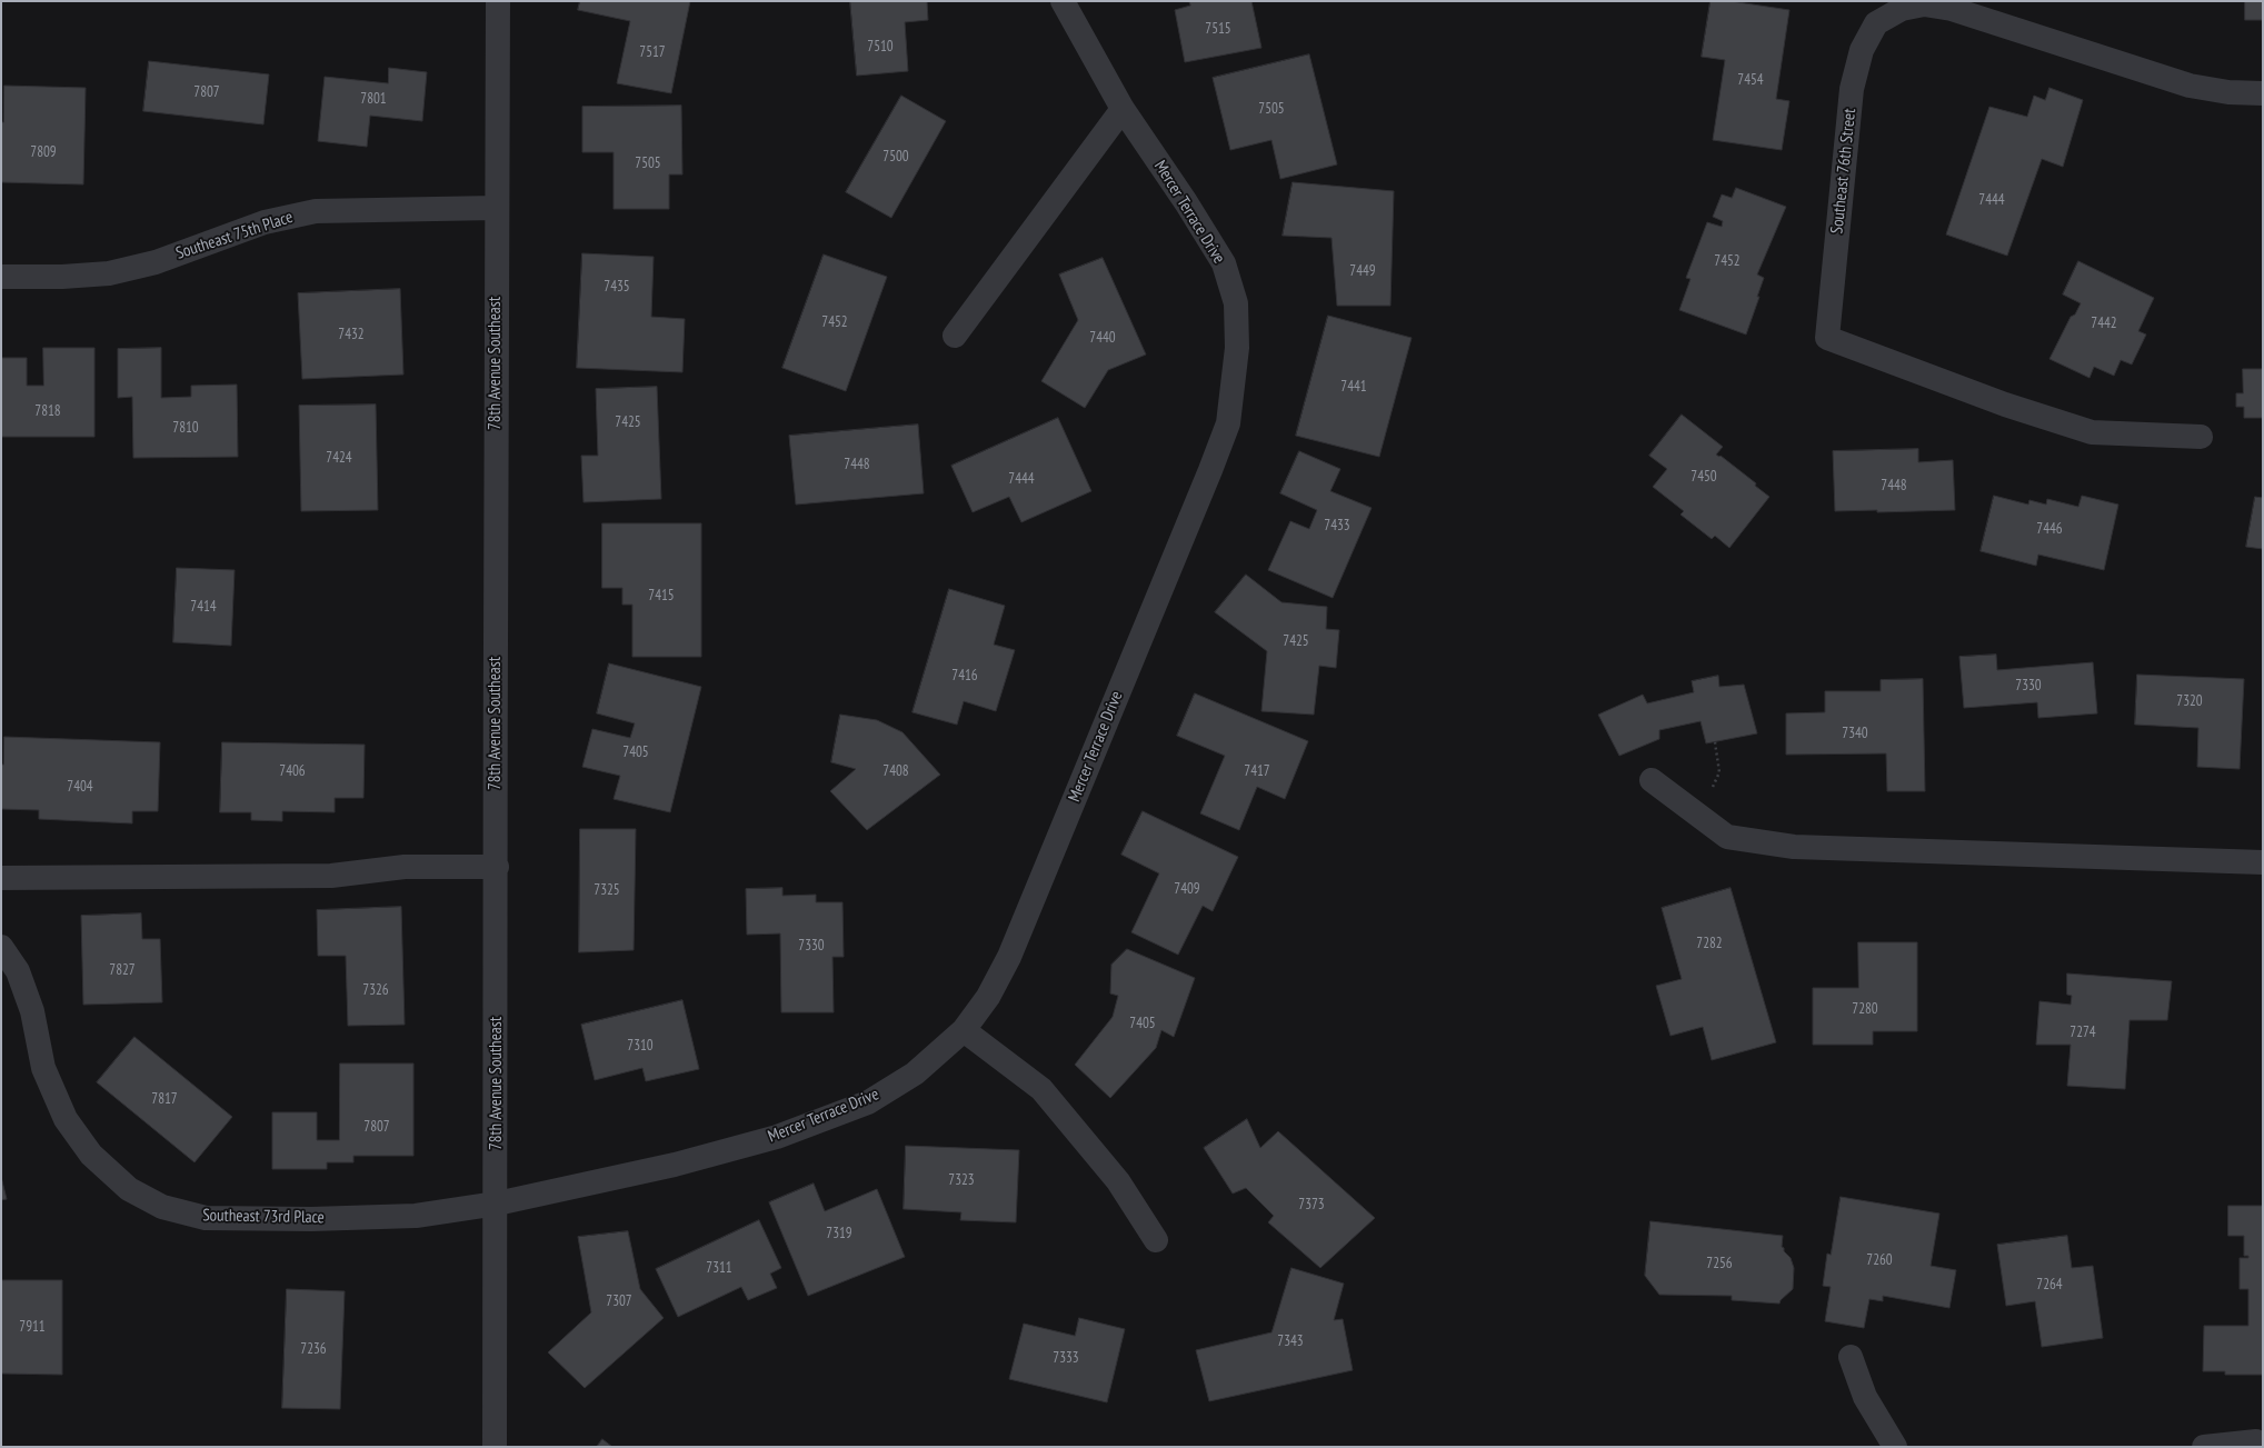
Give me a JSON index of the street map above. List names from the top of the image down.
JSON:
{
  "streets": {
    "street": [
      "Southeast 76th Street",
      "Mercer Terrace Drive",
      "Southeast 75th Place",
      "78th Avenue Southeast",
      "Southeast 73rd Place"
    ]
  },
  "crossings": [
    ["Mercer Terrace Drive", "78th Avenue Southeast"],
    ["Mercer Terrace Drive", "Southeast 73rd Place"],
    ["Southeast 75th Place", "78th Avenue Southeast"],
    ["78th Avenue Southeast", "Southeast 73rd Place"]
  ],
  "house_numbers": [
    "7515",
    "7510",
    "7517",
    "7454",
    "7807",
    "7801",
    "7505",
    "7809",
    "7500",
    "7505",
    "7444",
    "7452",
    "7449",
    "7435",
    "7452",
    "7442",
    "7432",
    "7440",
    "7441",
    "7818",
    "7425",
    "7810",
    "7424",
    "7448",
    "7450",
    "7444",
    "7448",
    "7433",
    "7446",
    "7415",
    "7414",
    "7425",
    "7416",
    "7330",
    "7320",
    "7340",
    "7405",
    "7406",
    "7408",
    "7417",
    "7404",
    "7409",
    "7325",
    "7282",
    "7330",
    "7827",
    "7326",
    "7280",
    "7405",
    "7274",
    "7310",
    "7817",
    "7807",
    "7323",
    "7373",
    "7319",
    "7260",
    "7256",
    "7311",
    "7264",
    "7307",
    "7911",
    "7343",
    "7236",
    "7333"
  ]
}
